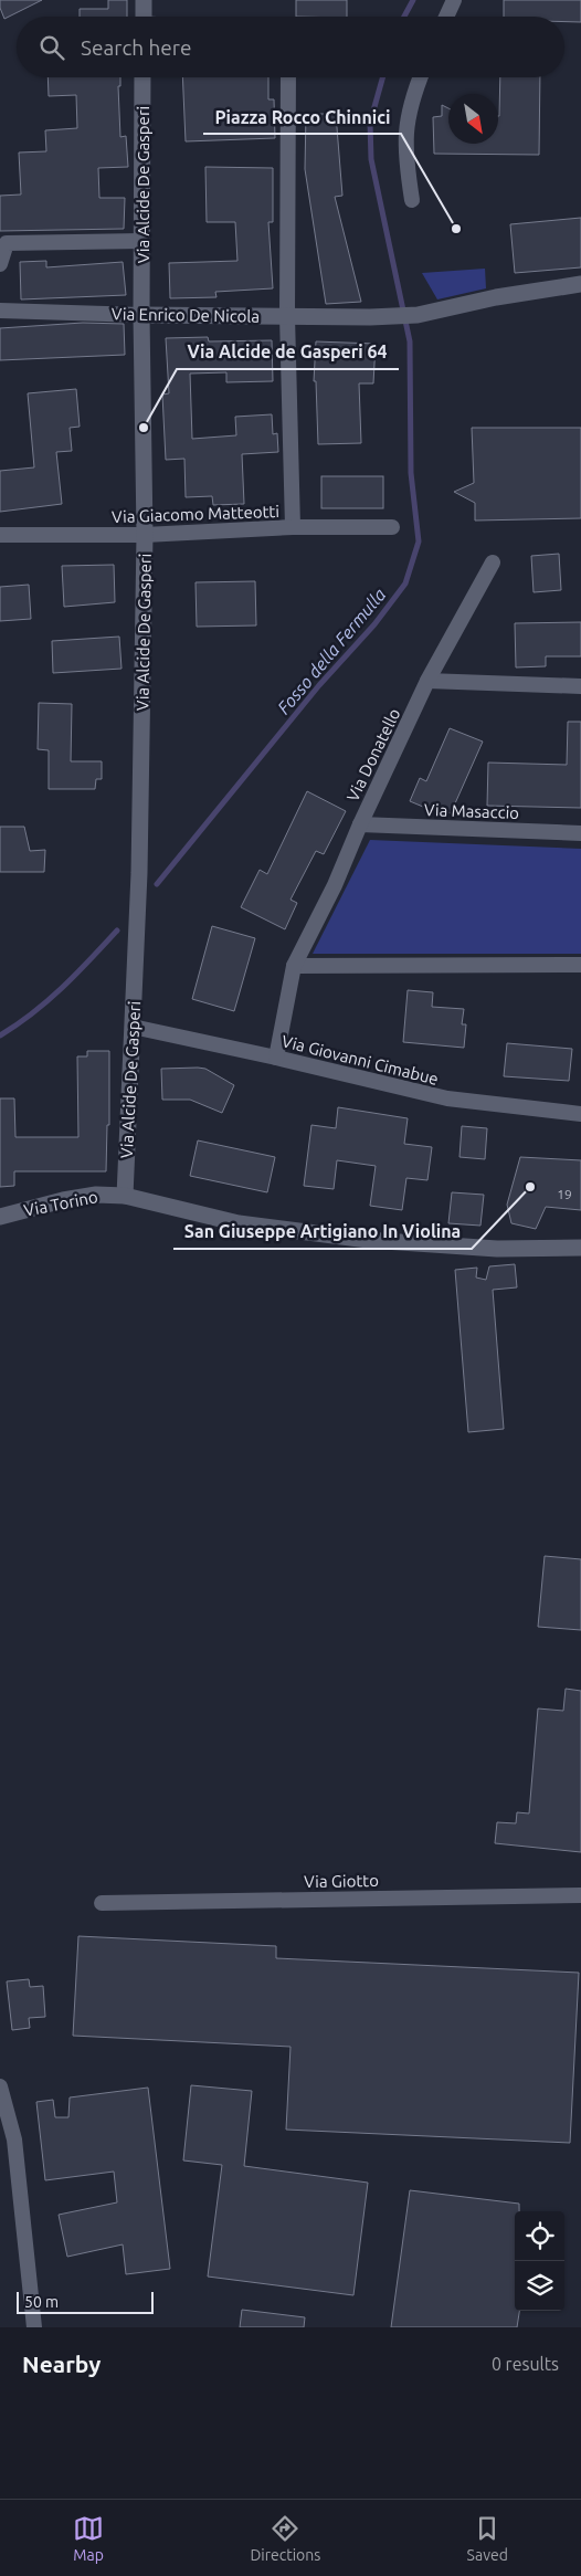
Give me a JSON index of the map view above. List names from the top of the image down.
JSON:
{
  "streets": {
    "street": [
      "Via Alcide De Gasperi",
      "Via Enrico De Nicola",
      "Via Giacomo Matteotti",
      "Via Donatello",
      "Via Masaccio",
      "Via Giovanni Cimabue",
      "Via Torino",
      "Via Giotto"
    ]
  },
  "crossings": [
    ["Via Alcide De Gasperi", "Via Enrico De Nicola"],
    ["Via Alcide De Gasperi", "Via Giacomo Matteotti"],
    ["Via Alcide De Gasperi", "Via Giovanni Cimabue"],
    ["Via Alcide De Gasperi", "Via Torino"],
    ["Via Donatello", "Via Masaccio"],
    ["Via Donatello", "Via Giovanni Cimabue"]
  ],
  "water": ["Fosso della Fermulla"],
  "places": ["Piazza Rocco Chinnici", "Via Alcide de Gasperi 64", "San Giuseppe Artigiano In Violina"],
  "house_numbers": ["19"],
  "scale_bar": "50 m",
  "north": "bottom right",
  "page": {
    "search": "Search here",
    "scale": "50 m",
    "heading": ["Nearby", "0 results"],
    "nav": ["Map", "Directions", "Saved"]
  }
}
